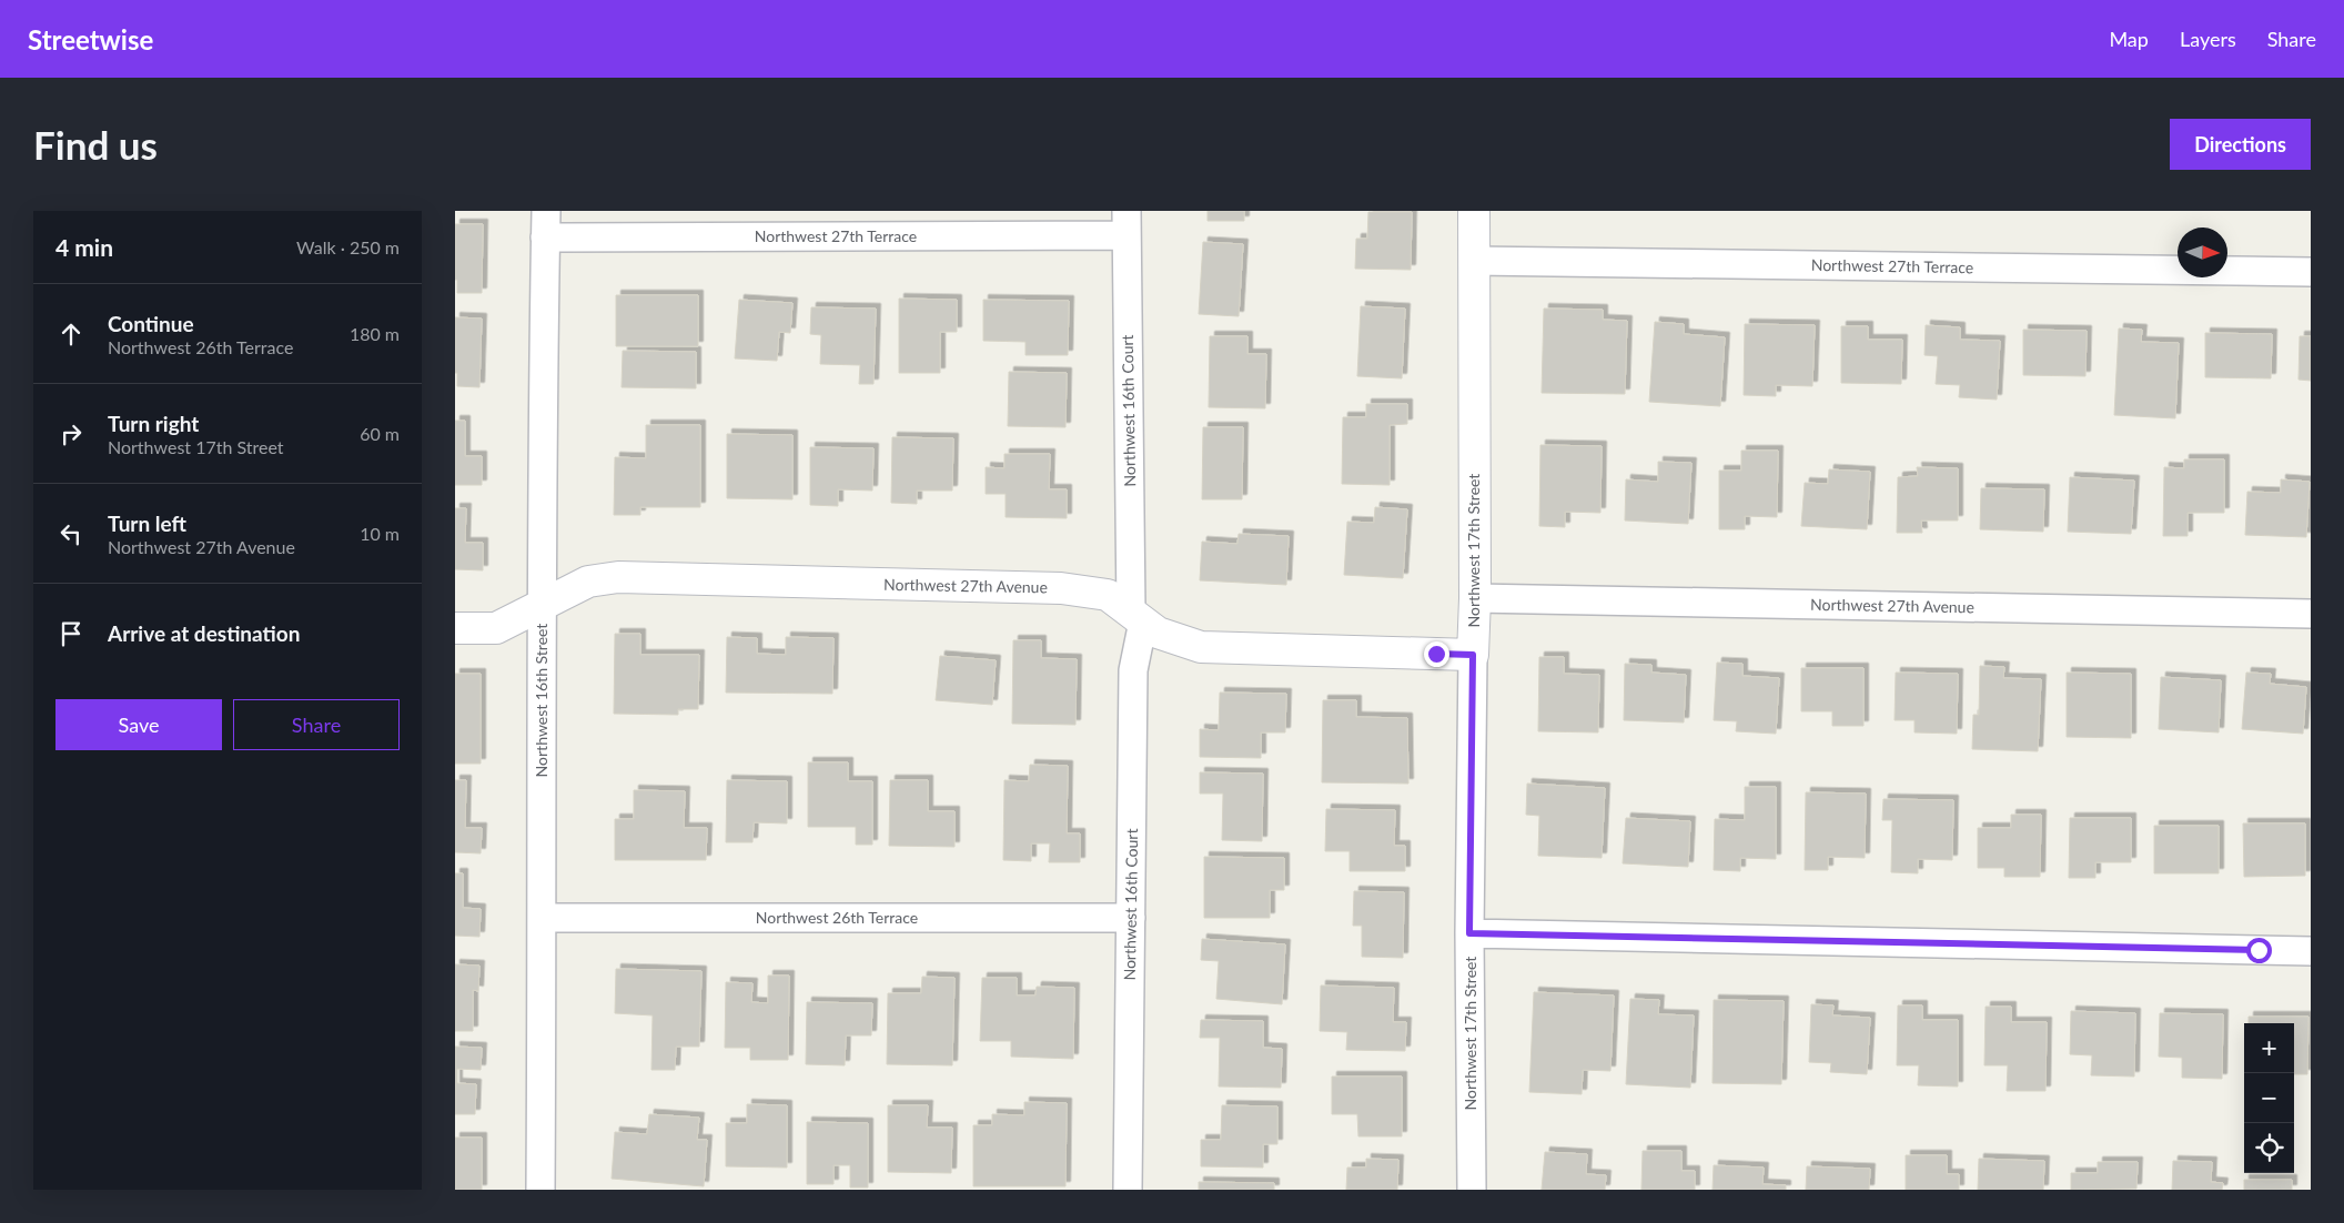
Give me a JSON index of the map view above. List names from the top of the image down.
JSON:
{
  "streets": {
    "street": [
      "Northwest 27th Terrace",
      "Northwest 16th Court",
      "Northwest 17th Street",
      "Northwest 27th Avenue",
      "Northwest 16th Street",
      "Northwest 26th Terrace"
    ]
  },
  "crossings": [
    ["Northwest 27th Terrace", "Northwest 16th Court"],
    ["Northwest 27th Terrace", "Northwest 17th Street"],
    ["Northwest 27th Terrace", "Northwest 16th Street"],
    ["Northwest 16th Court", "Northwest 27th Avenue"],
    ["Northwest 16th Court", "Northwest 26th Terrace"],
    ["Northwest 17th Street", "Northwest 27th Avenue"],
    ["Northwest 27th Avenue", "Northwest 16th Street"],
    ["Northwest 16th Street", "Northwest 26th Terrace"]
  ],
  "north": "right",
  "page": {
    "header": "Streetwise",
    "nav": ["Map", "Layers", "Share"],
    "buttons": [
      "Directions",
      ["Save", "Share"]
    ],
    "title": "Find us",
    "heading": ["4 min", "Walk · 250 m"],
    "list": [
      ["Continue", "Northwest 26th Terrace", "180 m"],
      ["Turn right", "Northwest 17th Street", "60 m"],
      ["Turn left", "Northwest 27th Avenue", "10 m"],
      "Arrive at destination"
    ],
    "map_buttons": ["+", "−"]
  }
}
